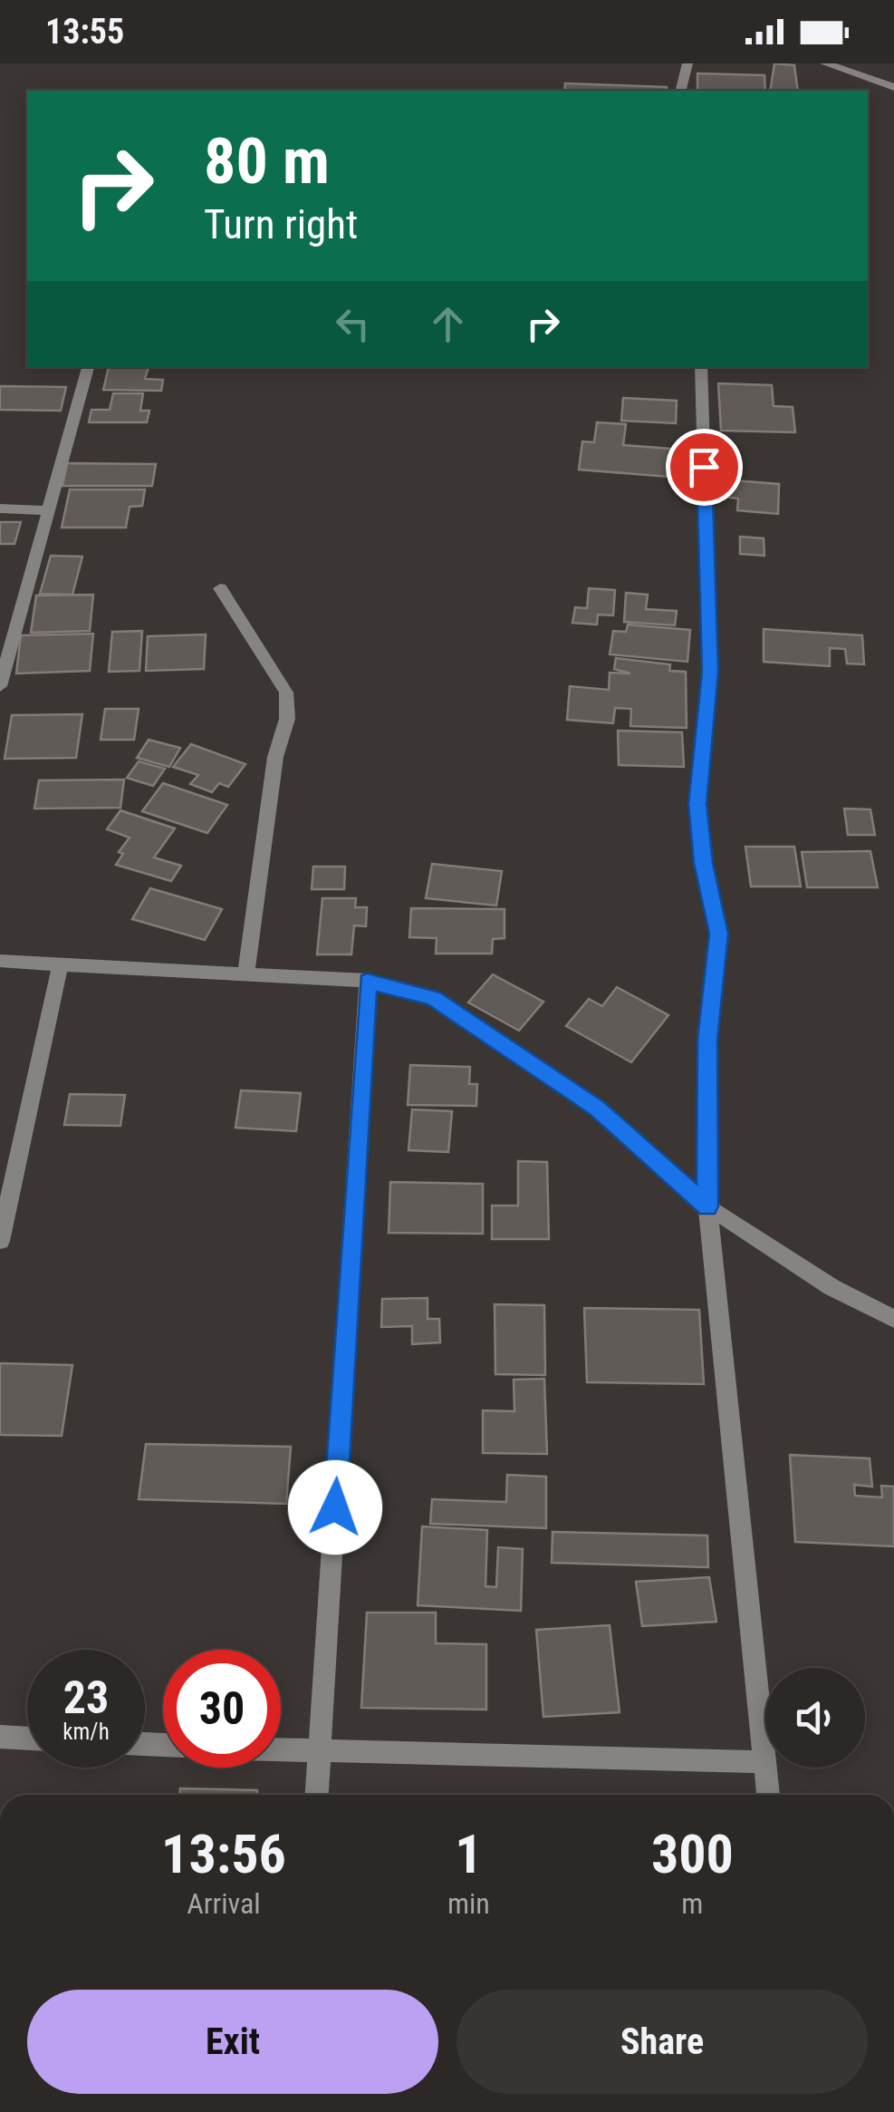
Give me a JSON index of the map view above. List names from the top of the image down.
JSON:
{
  "page": {
    "status": "13:55",
    "turn": ["80 m", "Turn right"],
    "speed": "23 km/h",
    "limit": "30",
    "eta": [
      "13:56",
      "Arrival",
      "1",
      "min",
      "300",
      "m"
    ],
    "buttons": ["Exit", "Share"]
  }
}
